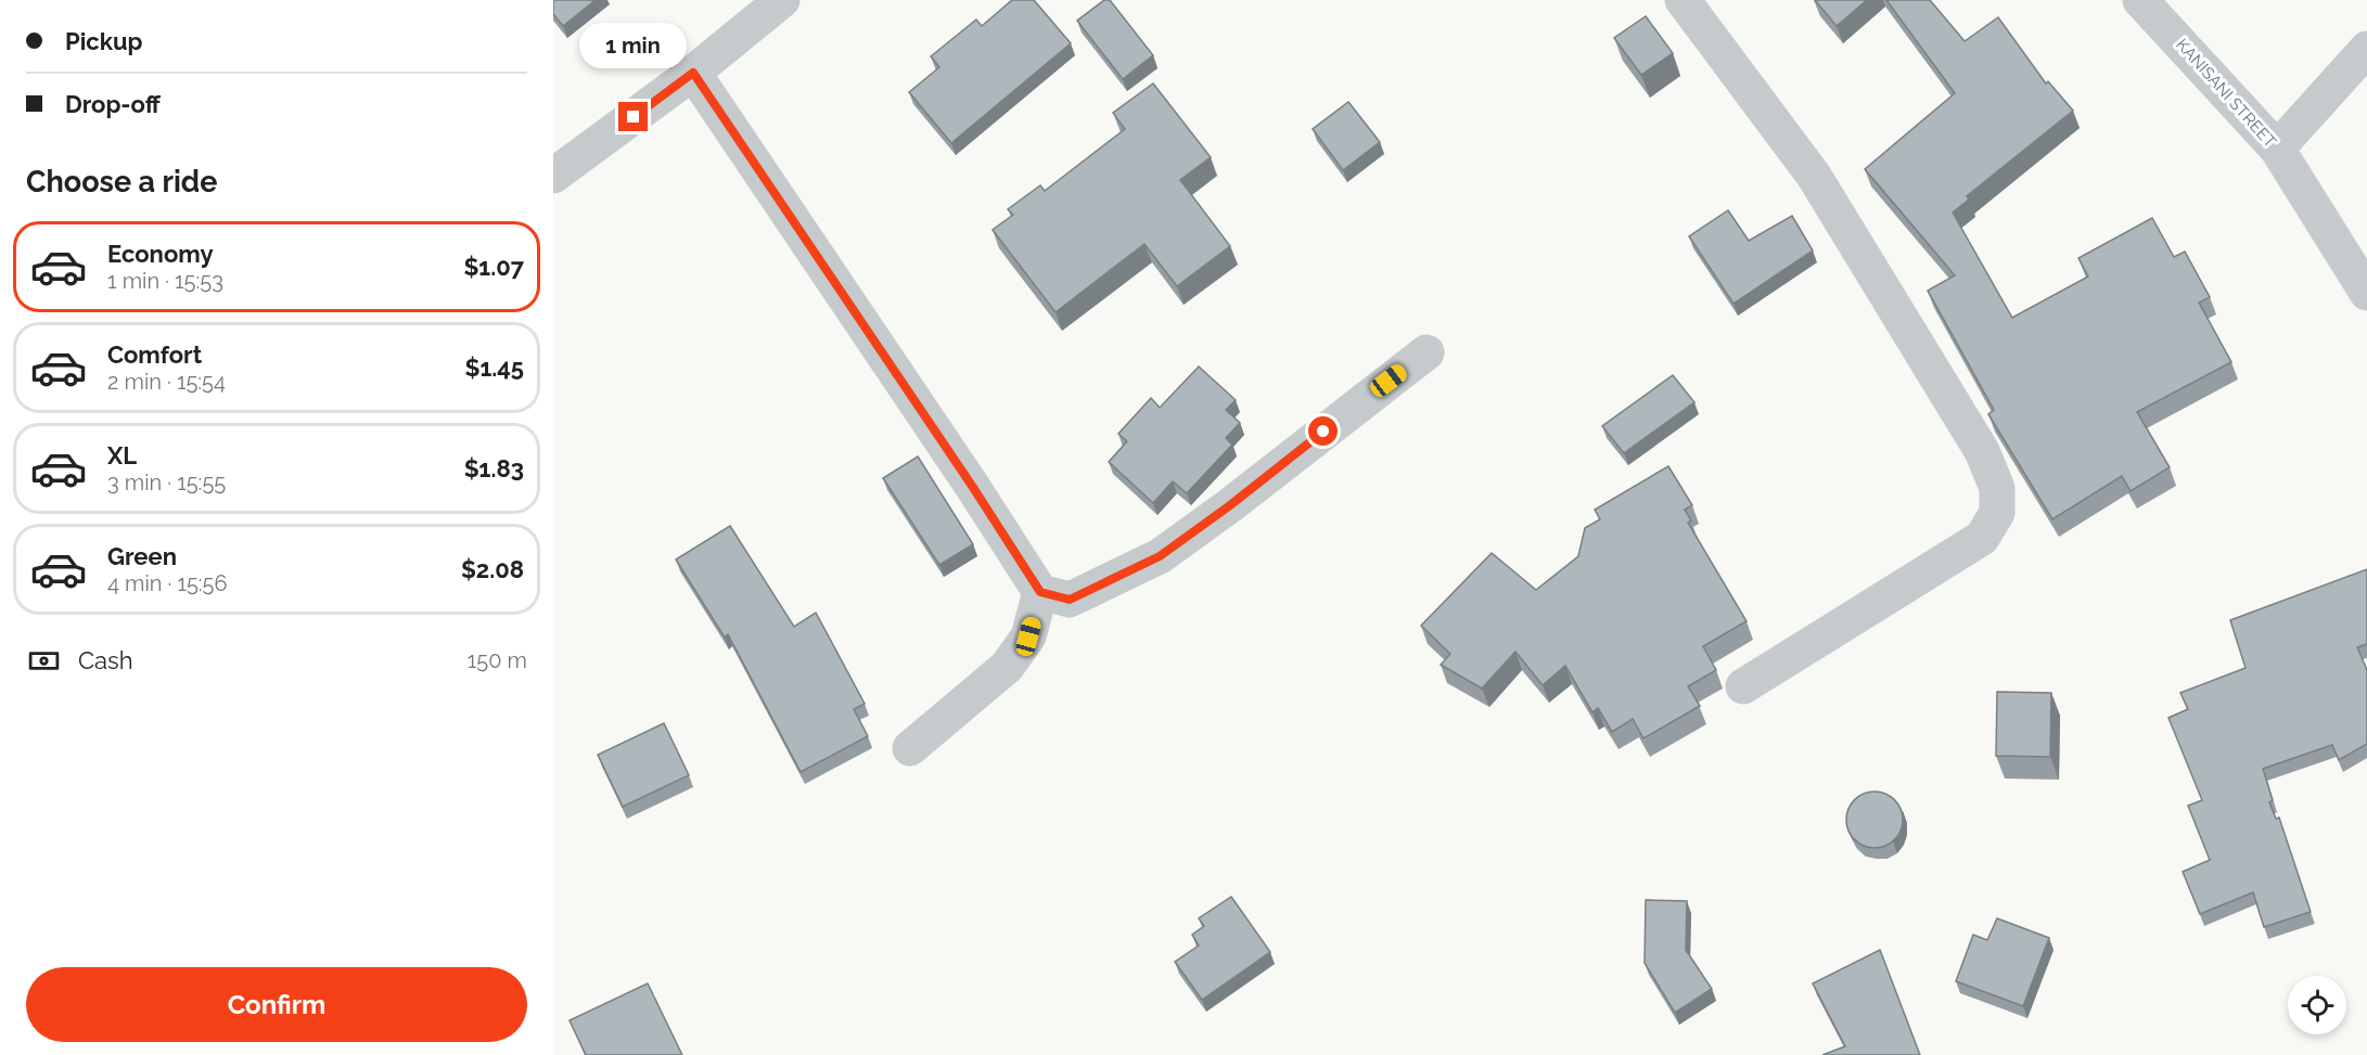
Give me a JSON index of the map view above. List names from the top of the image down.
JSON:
{
  "streets": {
    "street": ["KANISANI STREET"]
  },
  "page": {
    "banner": ["Pickup", "Drop-off"],
    "bubble": "1 min",
    "heading": "Choose a ride",
    "list": [
      {
        "name": "Economy",
        "note": "1 min · 15:53",
        "value": "$1.07"
      },
      {
        "name": "Comfort",
        "note": "2 min · 15:54",
        "value": "$1.45"
      },
      {
        "name": "XL",
        "note": "3 min · 15:55",
        "value": "$1.83"
      },
      {
        "name": "Green",
        "note": "4 min · 15:56",
        "value": "$2.08"
      }
    ],
    "pay": ["Cash", "150 m"],
    "buttons": "Confirm"
  }
}
